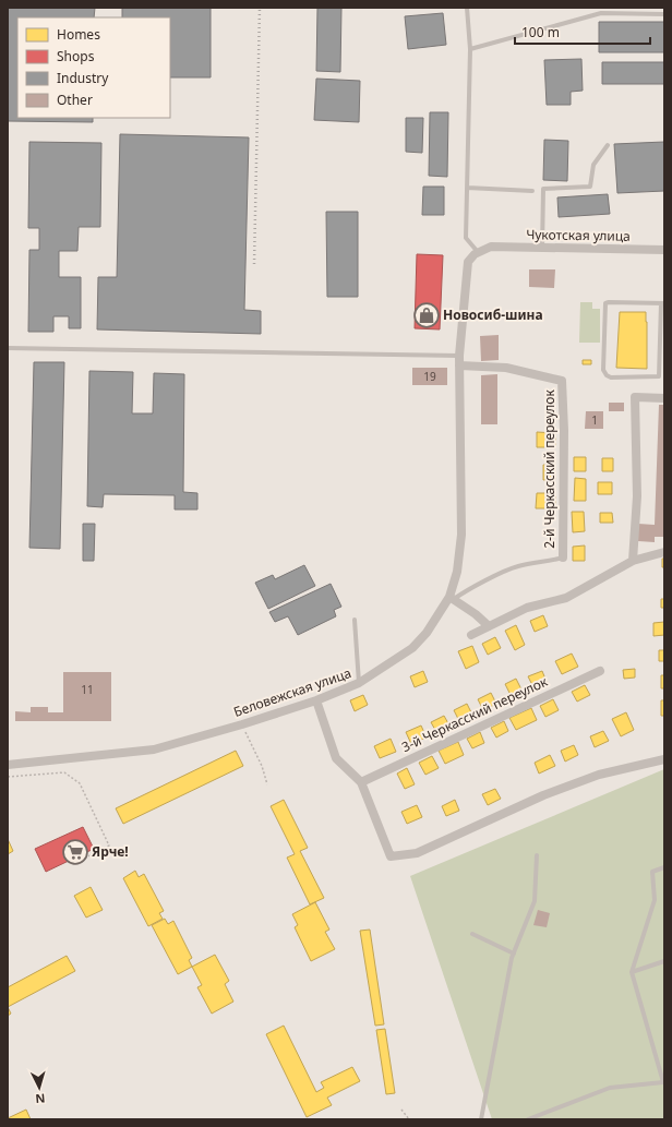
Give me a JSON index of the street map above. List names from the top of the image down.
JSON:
{
  "streets": {
    "street": [
      "Чукотская улица",
      "2-й Черкасский переулок",
      "Беловежская улица",
      "3-й Черкасский переулок"
    ]
  },
  "crossings": [
    ["Чукотская улица", "Беловежская улица"],
    ["2-й Черкасский переулок", "Беловежская улица"]
  ],
  "places": {
    "shop": ["Новосиб-шина"],
    "supermarket": ["Ярче!"]
  },
  "house_numbers": ["19", "1", "11"],
  "legend": [
    "Homes",
    "Shops",
    "Industry",
    "Other"
  ],
  "scale_bar": "100 m",
  "north": "bottom"
}
